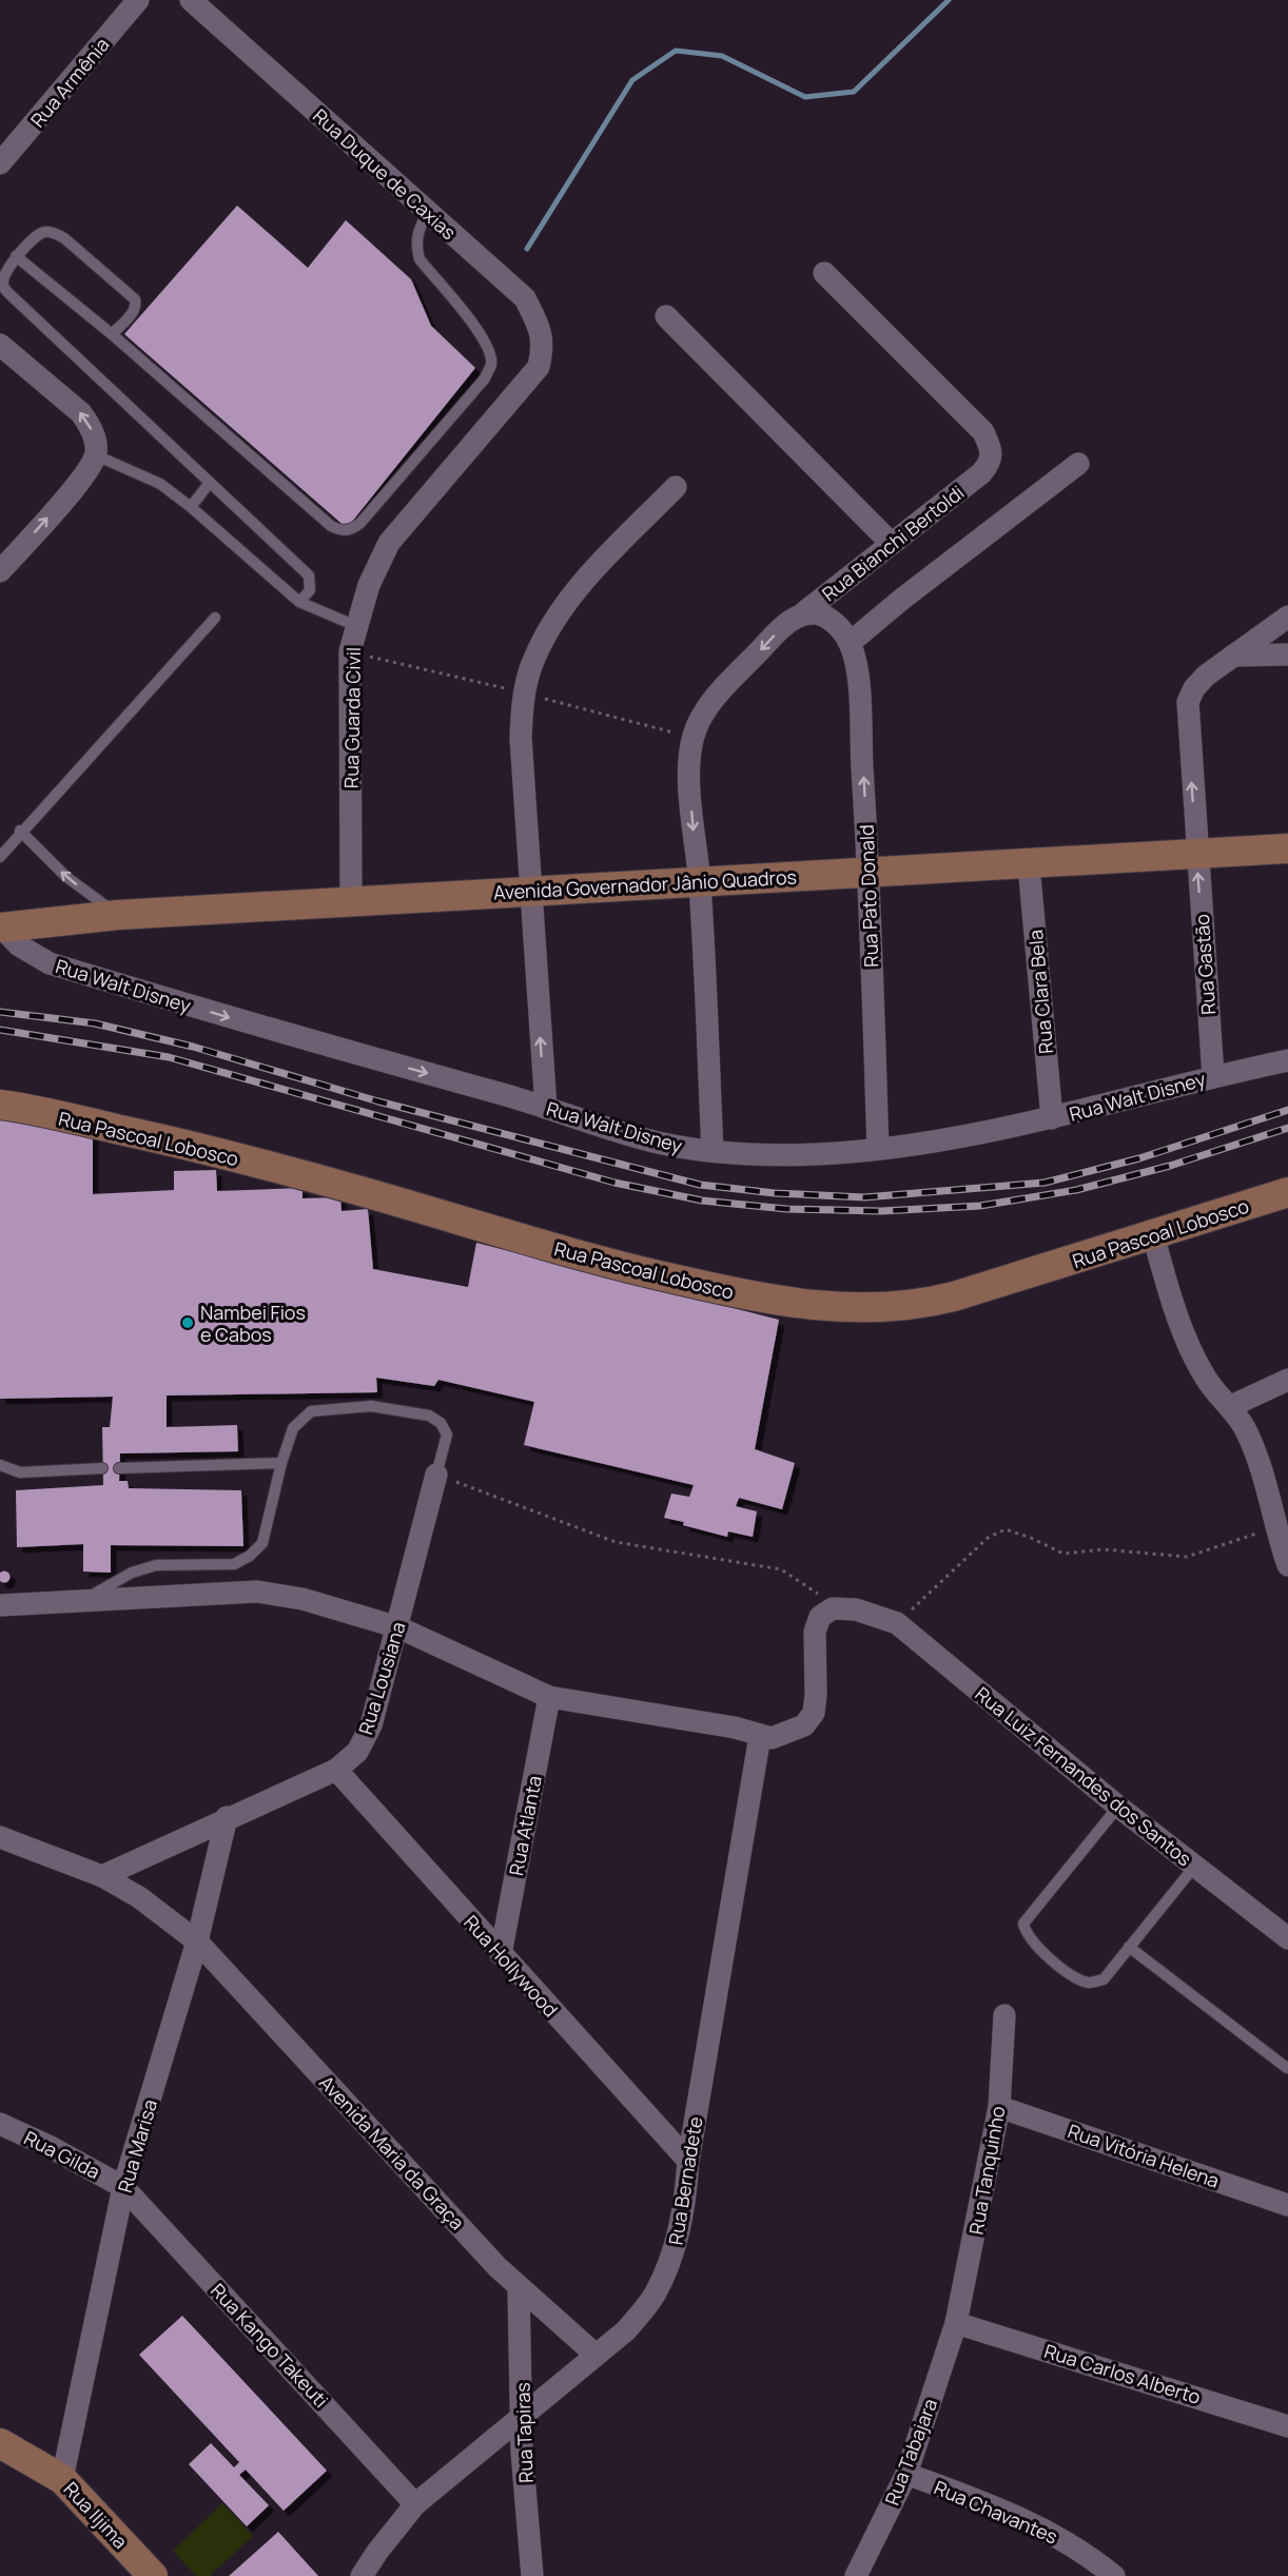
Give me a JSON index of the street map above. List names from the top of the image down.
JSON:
{
  "streets": {
    "main road": ["Avenida Governador Jânio Quadros", "Rua Pascoal Lobosco", "Rua Iljima"],
    "street": [
      "Rua Armênia",
      "Rua Duque de Caxias",
      "Rua Bianchi Bertoldi",
      "Rua Guarda Civil",
      "Rua Pato Donald",
      "Rua Gastão",
      "Rua Walt Disney",
      "Rua Clara Bela",
      "Rua Lousiana",
      "Rua Luiz Fernandes dos Santos",
      "Rua Atlanta",
      "Rua Hollywood",
      "Rua Marisa",
      "Avenida Maria da Graça",
      "Rua Gilda",
      "Rua Vitória Helena",
      "Rua Tanquinho",
      "Rua Bernadete",
      "Rua Kango Takeuti",
      "Rua Carlos Alberto",
      "Rua Tapiras",
      "Rua Tabajara",
      "Rua Chavantes"
    ]
  },
  "crossings": [
    ["Rua Duque de Caxias", "Rua Guarda Civil"],
    ["Rua Bianchi Bertoldi", "Avenida Governador Jânio Quadros"],
    ["Rua Bianchi Bertoldi", "Rua Walt Disney"],
    ["Rua Guarda Civil", "Avenida Governador Jânio Quadros"],
    ["Avenida Governador Jânio Quadros", "Rua Pato Donald"],
    ["Avenida Governador Jânio Quadros", "Rua Gastão"],
    ["Avenida Governador Jânio Quadros", "Rua Walt Disney"],
    ["Avenida Governador Jânio Quadros", "Rua Clara Bela"],
    ["Rua Pato Donald", "Rua Walt Disney"],
    ["Rua Gastão", "Rua Walt Disney"],
    ["Rua Walt Disney", "Rua Clara Bela"],
    ["Rua Lousiana", "Rua Hollywood"],
    ["Rua Lousiana", "Rua Marisa"],
    ["Rua Lousiana", "Avenida Maria da Graça"],
    ["Rua Atlanta", "Rua Hollywood"],
    ["Rua Hollywood", "Rua Bernadete"],
    ["Rua Marisa", "Avenida Maria da Graça"],
    ["Rua Marisa", "Rua Gilda"],
    ["Rua Marisa", "Rua Kango Takeuti"],
    ["Rua Marisa", "Rua Iljima"],
    ["Avenida Maria da Graça", "Rua Bernadete"],
    ["Avenida Maria da Graça", "Rua Tapiras"],
    ["Rua Gilda", "Rua Kango Takeuti"],
    ["Rua Vitória Helena", "Rua Tanquinho"],
    ["Rua Tanquinho", "Rua Carlos Alberto"],
    ["Rua Tanquinho", "Rua Tabajara"],
    ["Rua Bernadete", "Rua Kango Takeuti"],
    ["Rua Bernadete", "Rua Tapiras"],
    ["Rua Carlos Alberto", "Rua Tabajara"],
    ["Rua Tabajara", "Rua Chavantes"]
  ],
  "one_way": ["Rua Pato Donald", "Rua Gastão", "Rua Walt Disney"],
  "places": ["Nambei Fios e Cabos"]
}
